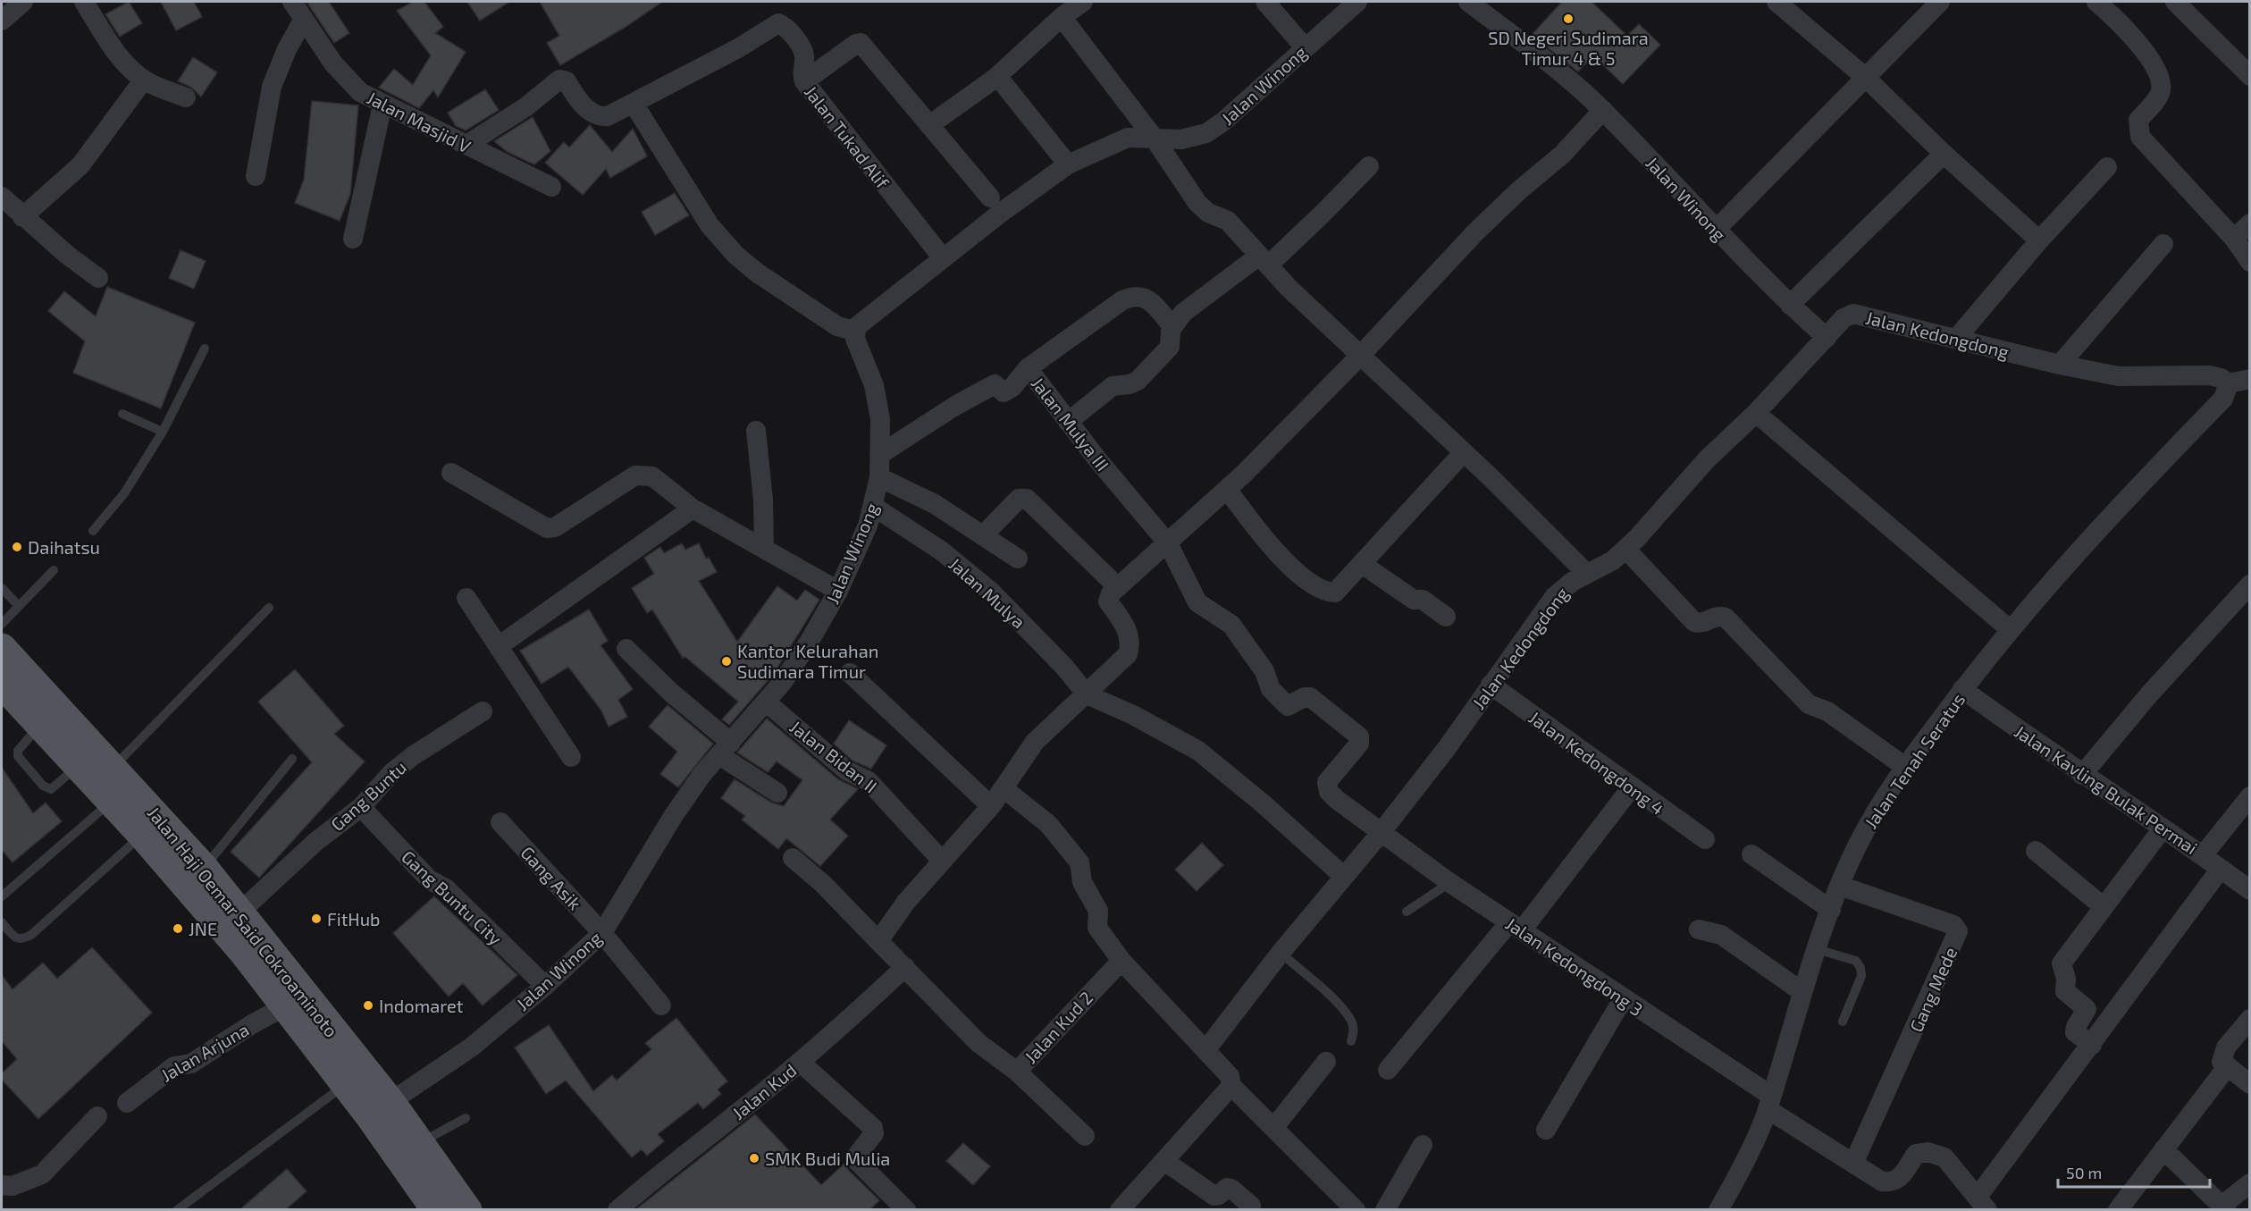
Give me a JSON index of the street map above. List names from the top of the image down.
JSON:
{
  "streets": {
    "main road": ["Jalan Haji Oemar Said Cokroaminoto"],
    "street": [
      "Jalan Winong",
      "Jalan Masjid V",
      "Jalan Tukad Alif",
      "Jalan Kedongdong",
      "Jalan Mulya III",
      "Jalan Mulya",
      "Jalan Bidan II",
      "Jalan Tenah Seratus",
      "Jalan Kedongdong 4",
      "Jalan Kavling Bulak Permai",
      "Gang Buntu",
      "Gang Asik",
      "Gang Buntu City",
      "Jalan Kedongdong 3",
      "Gang Mede",
      "Jalan Kud 2",
      "Jalan Arjuna",
      "Jalan Kud"
    ]
  },
  "crossings": [
    ["Jalan Winong", "Jalan Tukad Alif"],
    ["Jalan Winong", "Jalan Kedongdong"],
    ["Jalan Winong", "Jalan Mulya III"],
    ["Jalan Winong", "Jalan Mulya"],
    ["Jalan Winong", "Jalan Bidan II"],
    ["Jalan Winong", "Gang Asik"],
    ["Jalan Winong", "Gang Buntu City"],
    ["Jalan Winong", "Jalan Haji Oemar Said Cokroaminoto"],
    ["Jalan Masjid V", "Jalan Tukad Alif"],
    ["Jalan Kedongdong", "Jalan Mulya III"],
    ["Jalan Kedongdong", "Jalan Tenah Seratus"],
    ["Jalan Kedongdong", "Jalan Kedongdong 4"],
    ["Jalan Kedongdong", "Jalan Kedongdong 3"],
    ["Jalan Mulya III", "Jalan Kedongdong 3"],
    ["Jalan Tenah Seratus", "Jalan Kavling Bulak Permai"],
    ["Jalan Tenah Seratus", "Jalan Kedongdong 3"],
    ["Jalan Tenah Seratus", "Gang Mede"],
    ["Gang Buntu", "Gang Buntu City"],
    ["Gang Buntu", "Jalan Haji Oemar Said Cokroaminoto"],
    ["Jalan Haji Oemar Said Cokroaminoto", "Jalan Arjuna"],
    ["Jalan Kedongdong 3", "Gang Mede"],
    ["Jalan Kud 2", "Jalan Kud"]
  ],
  "places": [
    "SD Negeri Sudimara Timur 4 & 5",
    "Daihatsu",
    "Kantor Kelurahan Sudimara Timur",
    "FitHub",
    "JNE",
    "Indomaret",
    "SMK Budi Mulia"
  ],
  "scale_bar": "50 m"
}
